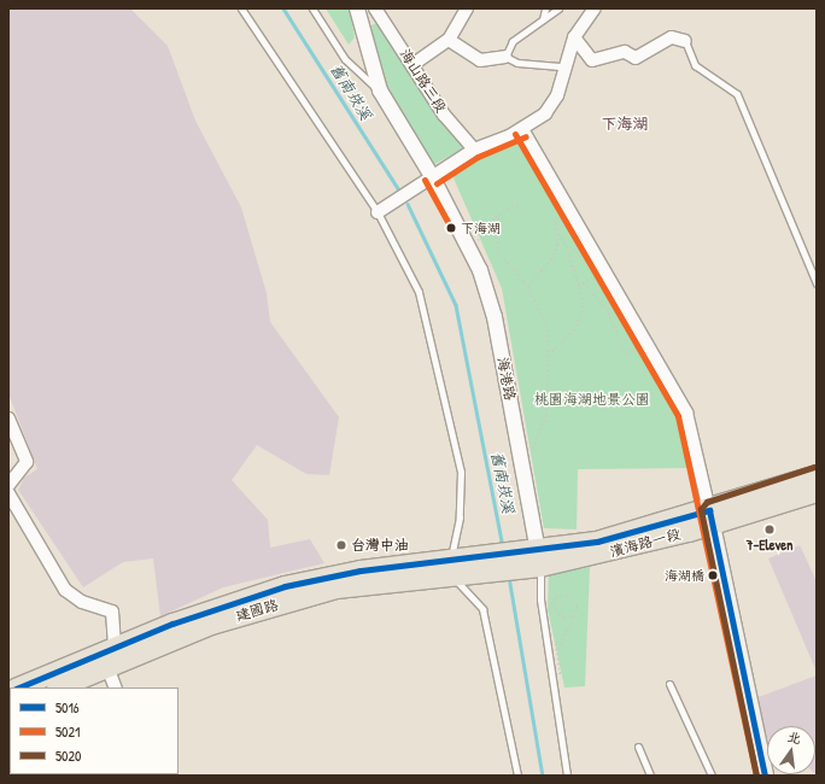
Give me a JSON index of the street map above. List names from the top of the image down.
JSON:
{
  "streets": {
    "main road": ["濱海路一段", "建國路"],
    "street": ["海山路三段", "海港路"]
  },
  "crossings": [
    ["海港路", "濱海路一段"],
    ["濱海路一段", "建國路"]
  ],
  "districts": ["下海湖"],
  "water": ["舊南崁溪"],
  "parks": ["桃園海湖地景公園"],
  "places": [
    "下海湖",
    "7-Eleven",
    "台灣中油",
    "海湖橋"
  ],
  "lines": ["transit line 5021", "transit line 5020", "transit line 5016"],
  "legend": ["5016", "5021", "5020"],
  "north": "top"
}
